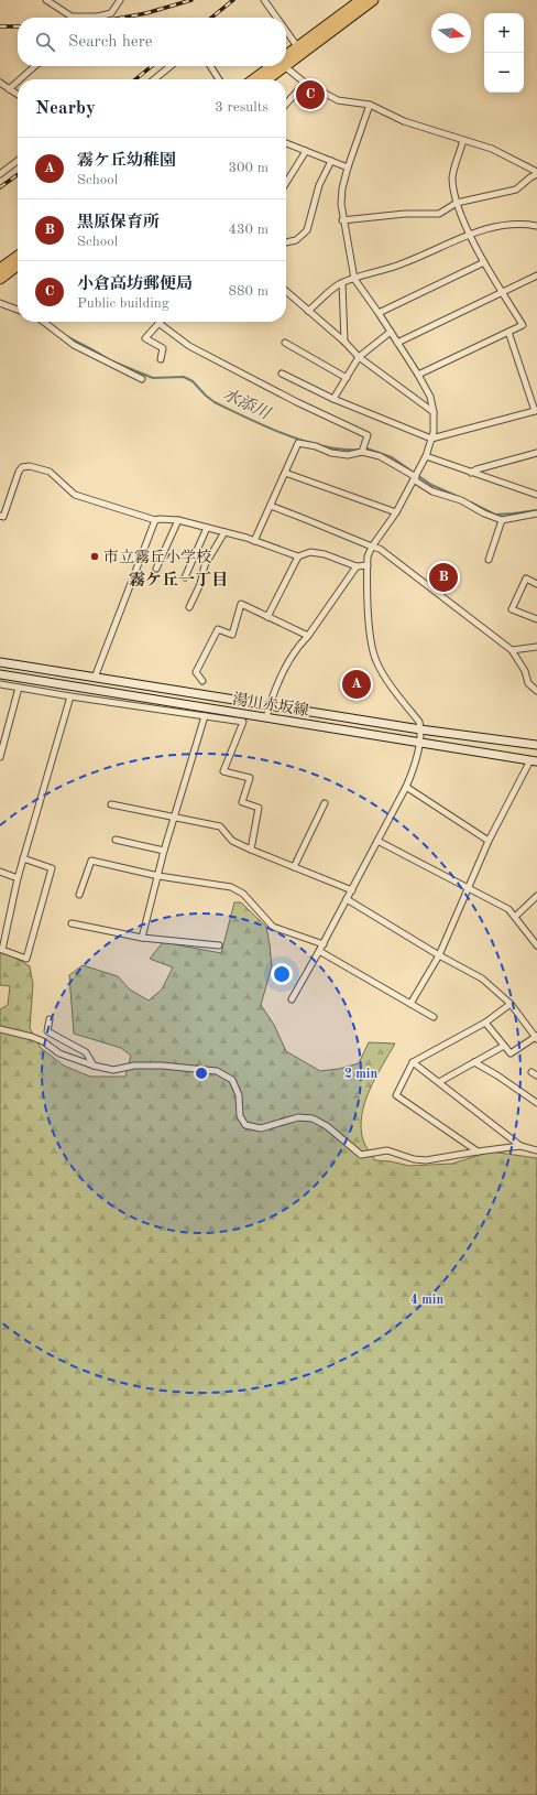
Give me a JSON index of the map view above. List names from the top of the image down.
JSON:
{
  "streets": {
    "main road": ["湯川赤坂線"]
  },
  "districts": ["霧ケ丘一丁目"],
  "water": ["水添川"],
  "places": ["市立霧丘小学校"],
  "north": "right",
  "page": {
    "map_buttons": ["+", "−"],
    "search": "Search here",
    "pins": ["C", "B", "A"],
    "heading": ["Nearby", "3 results"],
    "list": [
      {
        "mark": "A",
        "name": "霧ケ丘幼稚園",
        "note": "School",
        "value": "300 m"
      },
      {
        "mark": "B",
        "name": "黒原保育所",
        "note": "School",
        "value": "430 m"
      },
      {
        "mark": "C",
        "name": "小倉高坊郵便局",
        "note": "Public building",
        "value": "880 m"
      }
    ]
  },
  "rings": ["2 min", "4 min"]
}
